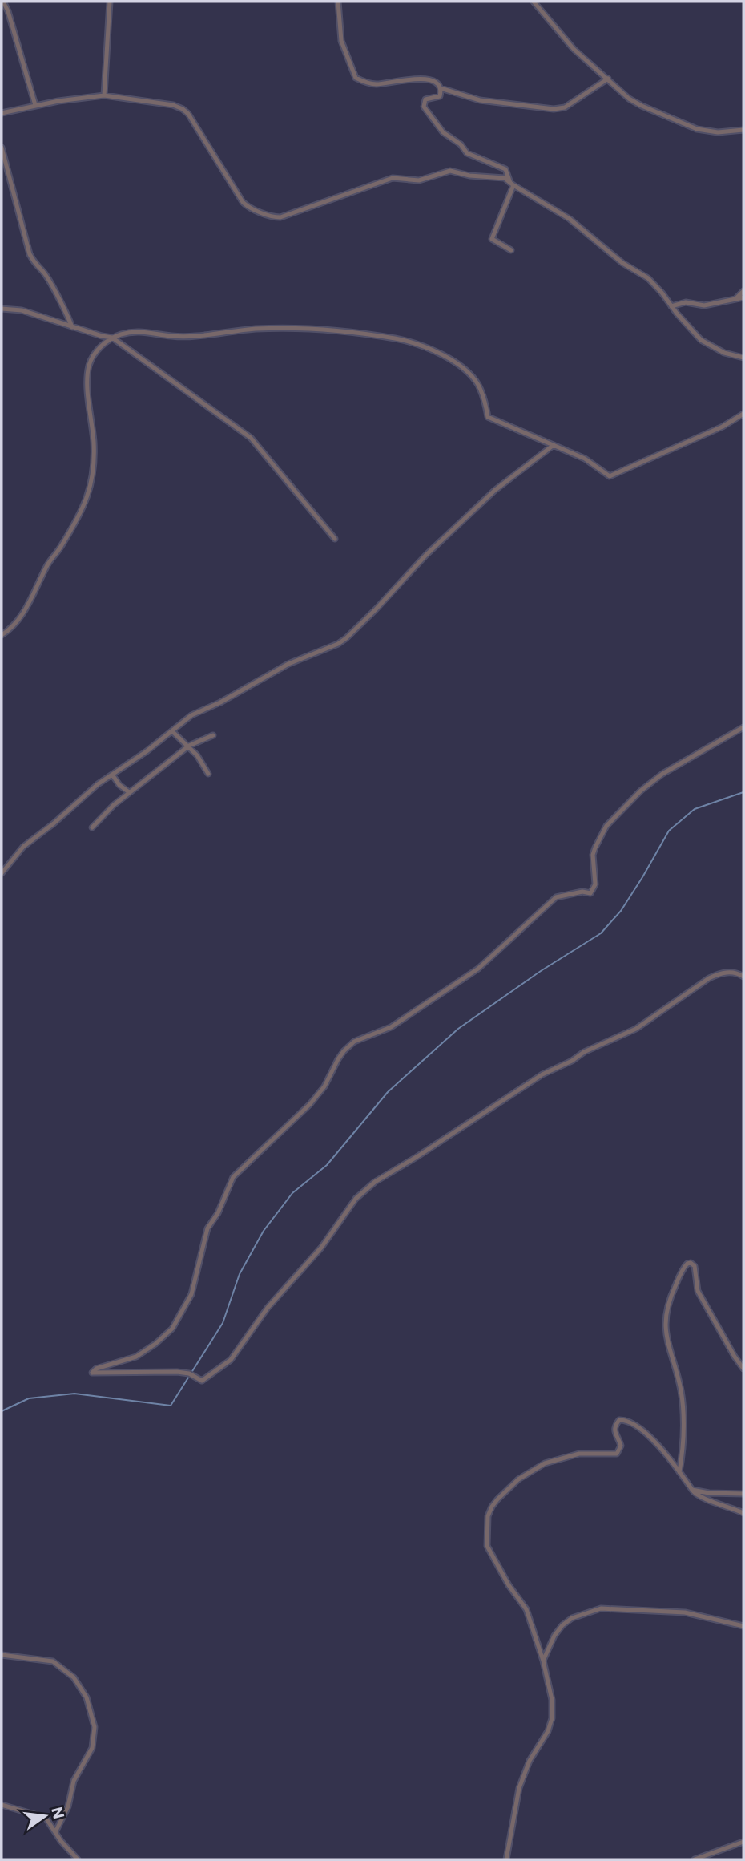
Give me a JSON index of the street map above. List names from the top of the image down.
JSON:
{
  "north": "right"
}
